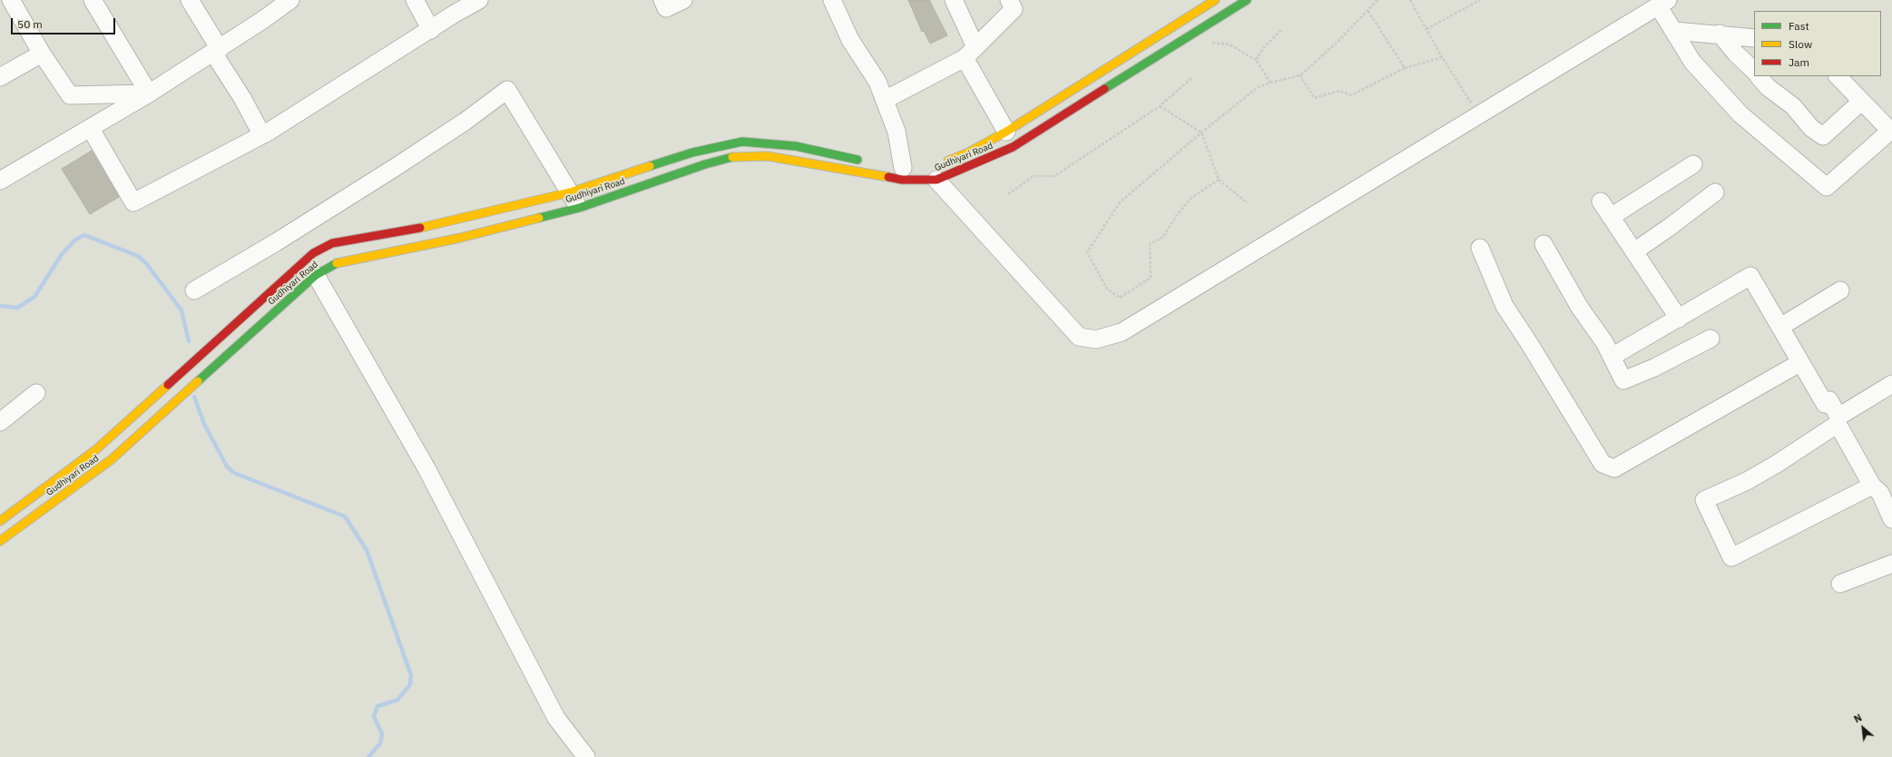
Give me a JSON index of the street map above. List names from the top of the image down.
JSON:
{
  "streets": {
    "street": ["Gudhiyari Road"]
  },
  "legend": ["Fast", "Slow", "Jam"],
  "scale_bar": "50 m",
  "north": "top left"
}
